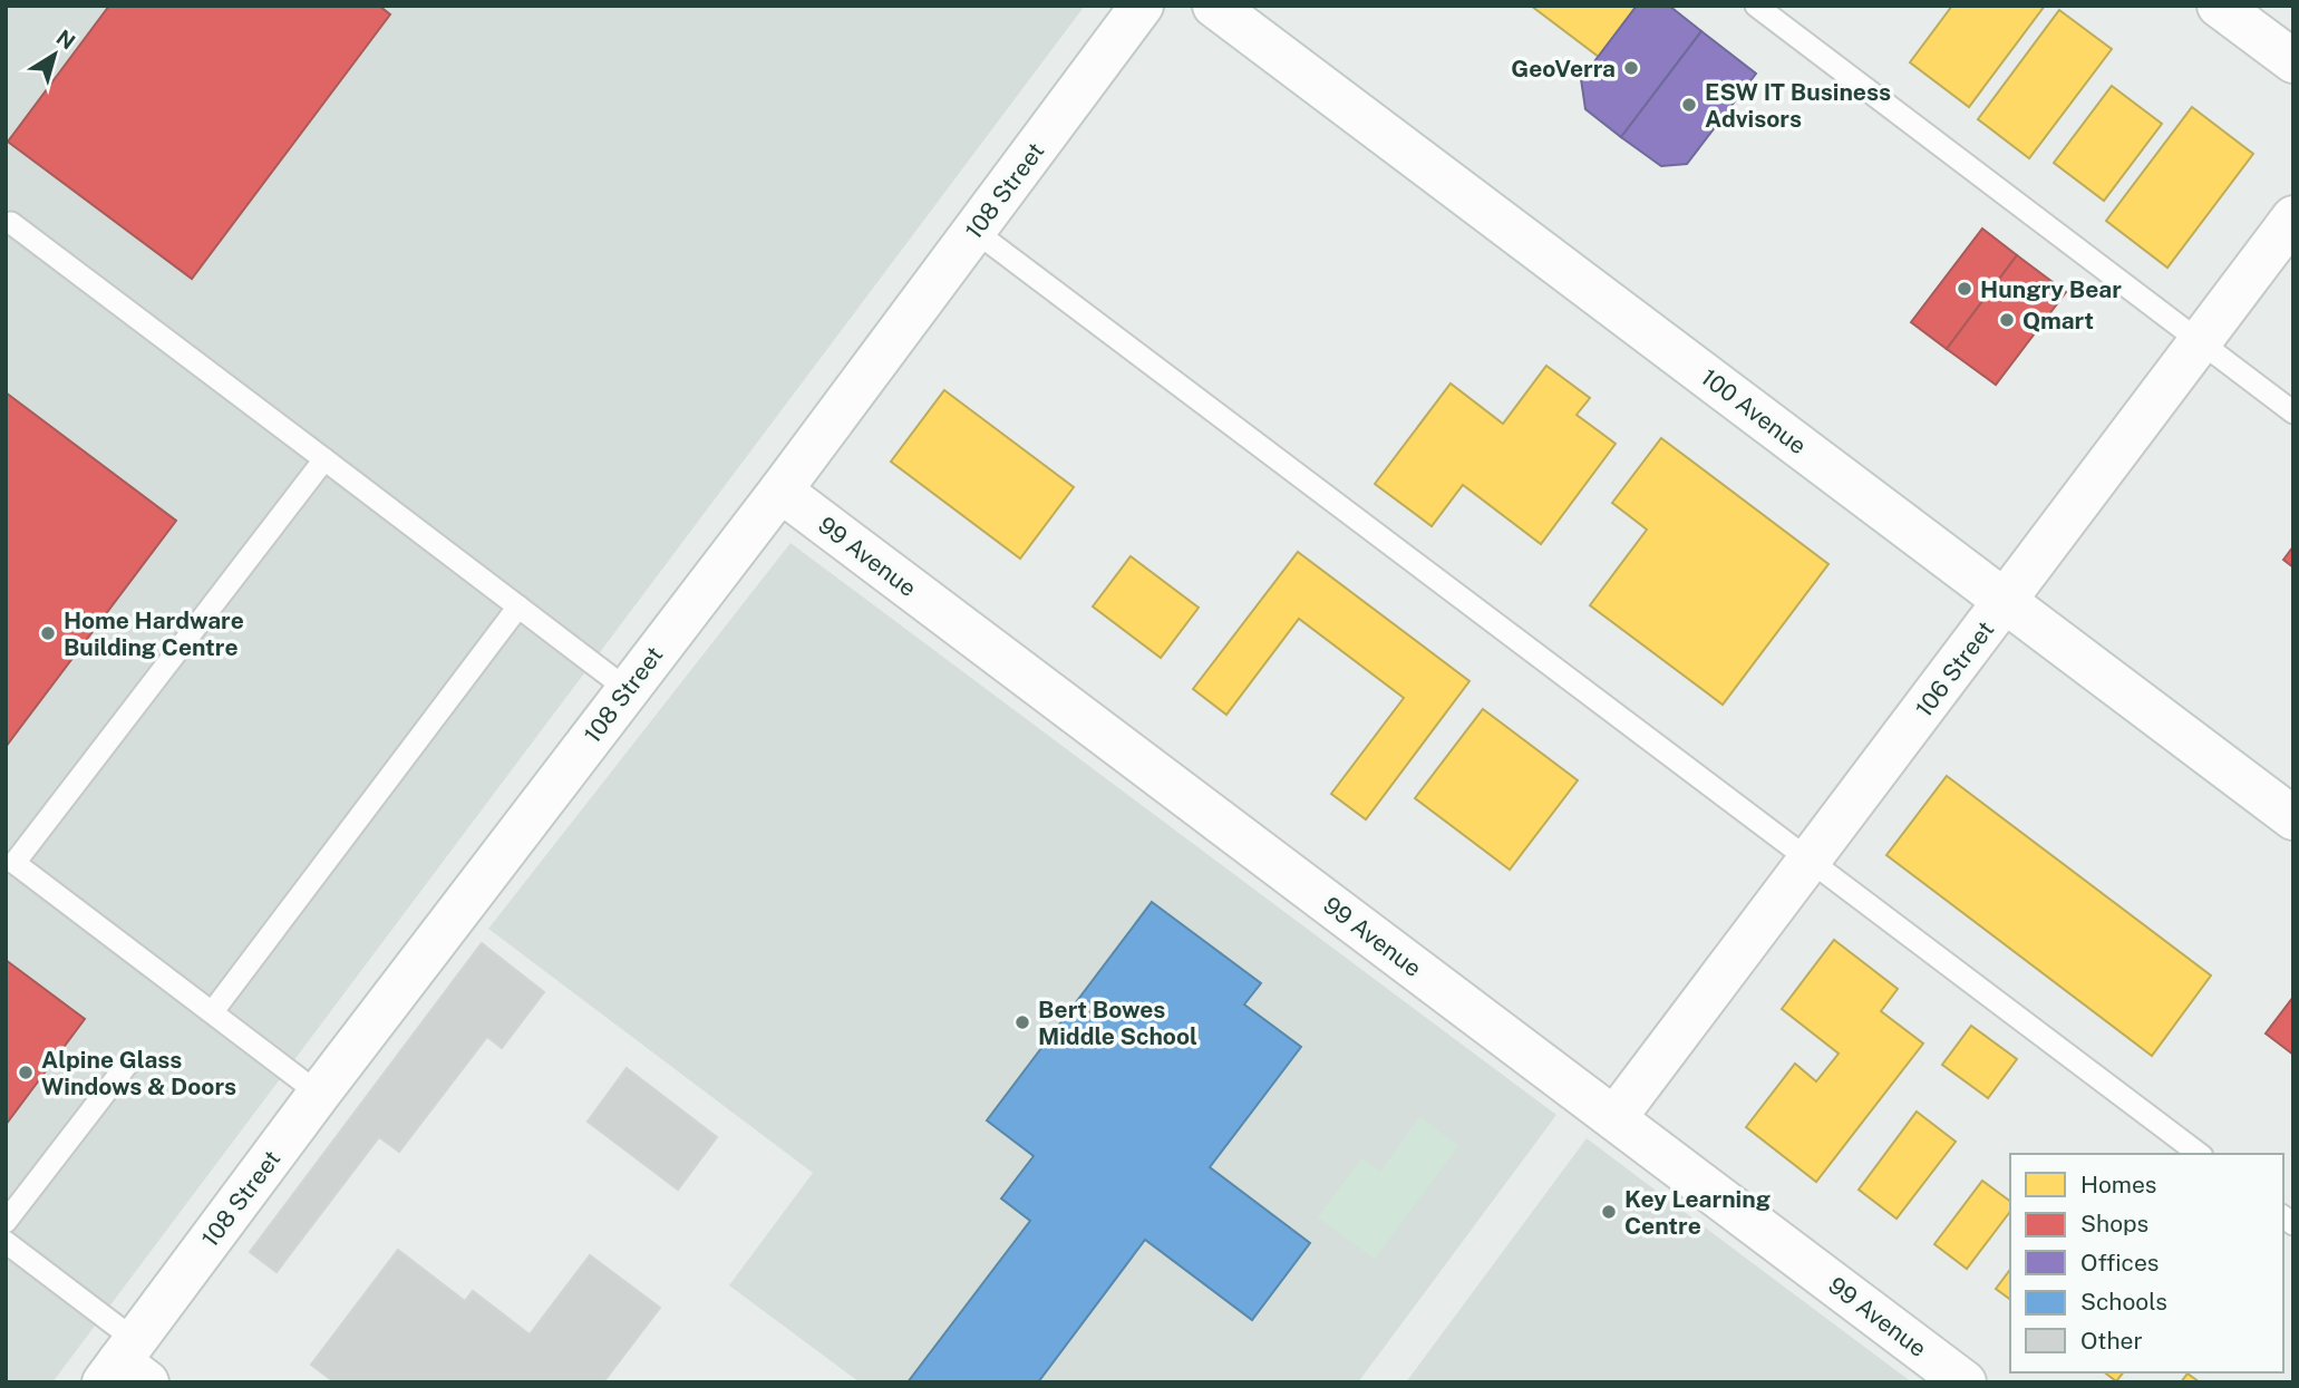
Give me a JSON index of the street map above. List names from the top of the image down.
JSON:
{
  "streets": {
    "street": [
      "108 Street",
      "100 Avenue",
      "99 Avenue",
      "106 Street"
    ]
  },
  "crossings": [
    ["108 Street", "99 Avenue"],
    ["100 Avenue", "106 Street"],
    ["99 Avenue", "106 Street"]
  ],
  "places": [
    "GeoVerra",
    "ESW IT Business Advisors",
    "Hungry Bear",
    "Qmart",
    "Home Hardware Building Centre",
    "Bert Bowes Middle School",
    "Alpine Glass Windows & Doors",
    "Key Learning Centre"
  ],
  "legend": [
    "Homes",
    "Shops",
    "Offices",
    "Schools",
    "Other"
  ],
  "north": "top right"
}
